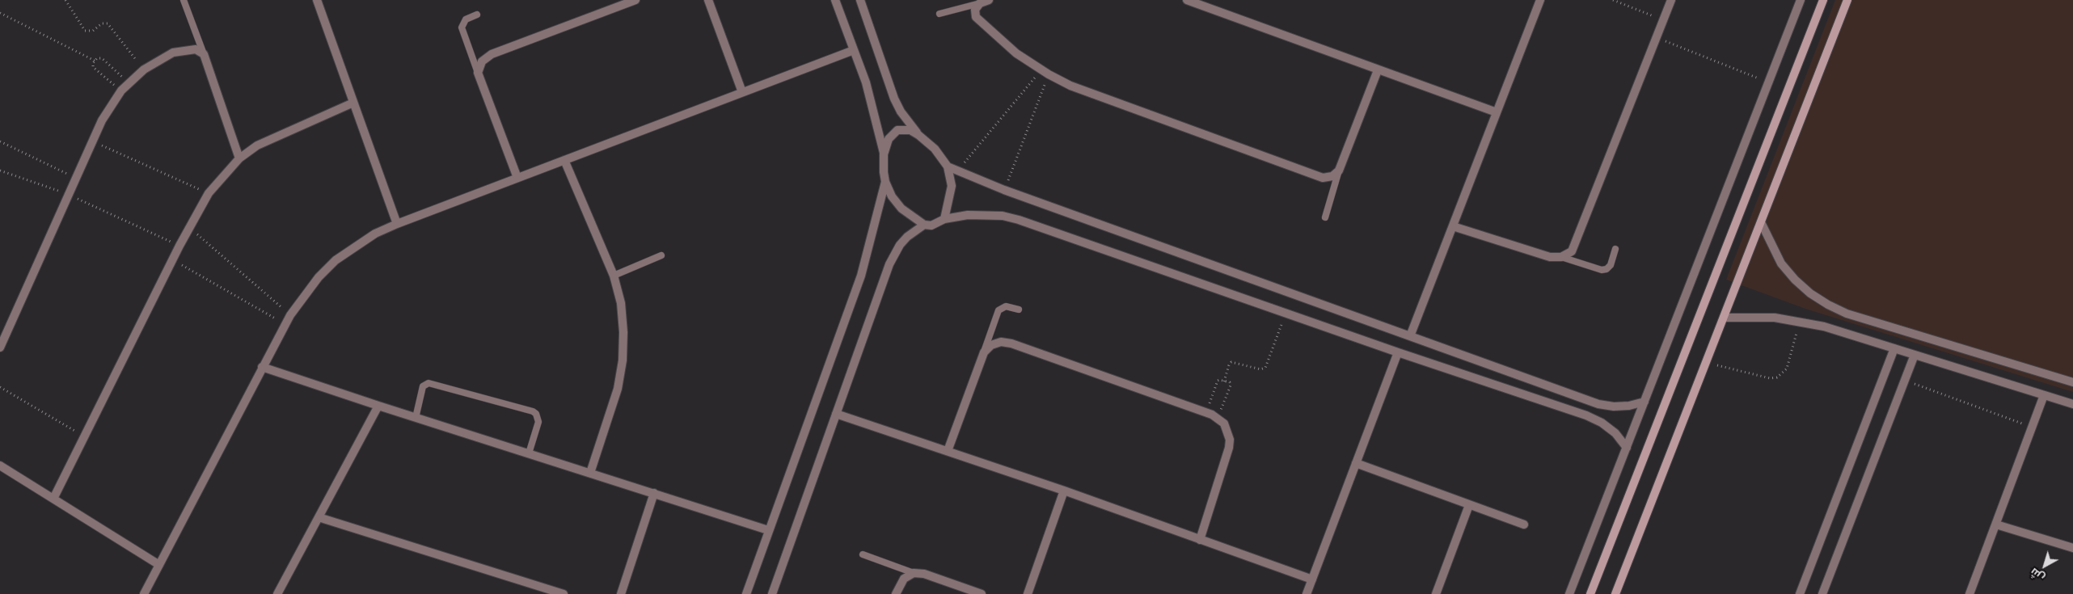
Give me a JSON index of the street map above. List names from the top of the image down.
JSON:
{
  "north": "bottom left"
}
